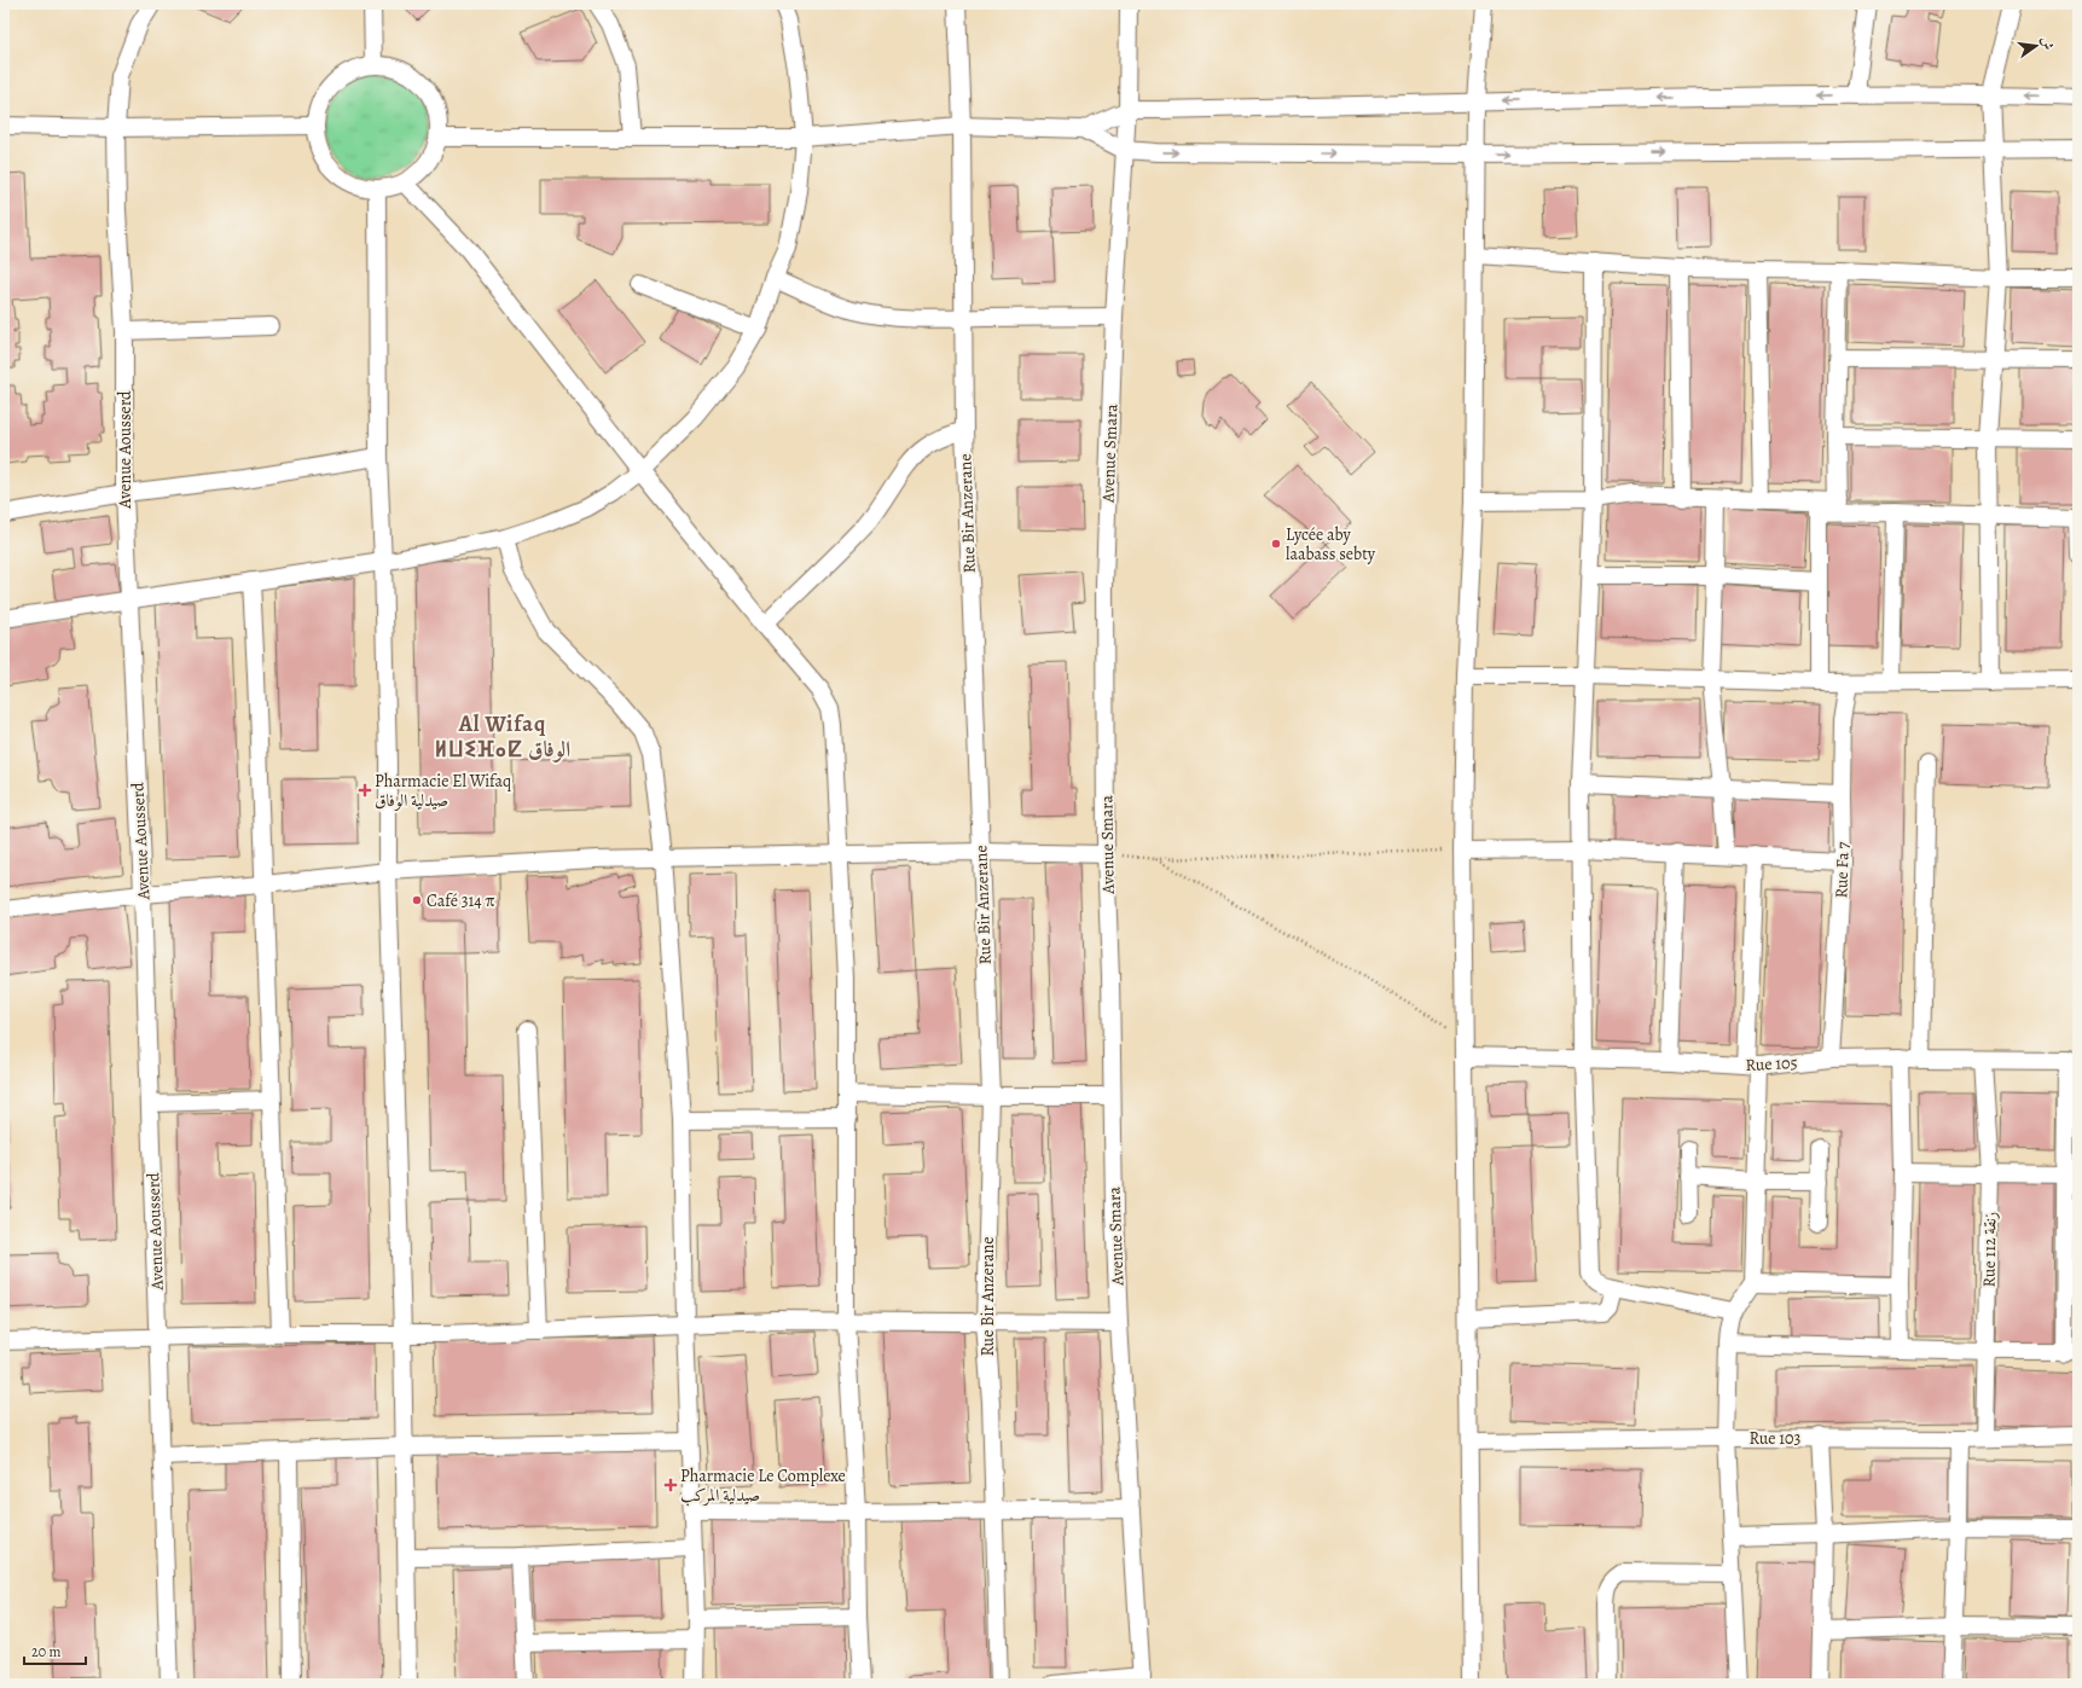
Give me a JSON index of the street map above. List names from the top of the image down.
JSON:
{
  "streets": {
    "street": [
      "Avenue Aousserd",
      "Avenue Smara",
      "Rue Bir Anzerane",
      "Rue Fa 7",
      "Rue 105",
      "Rue 112 زنقة",
      "Rue 103"
    ]
  },
  "crossings": [
    ["Rue Fa 7", "Rue 105"],
    ["Rue 105", "Rue 112 زنقة"],
    ["Rue 112 زنقة", "Rue 103"]
  ],
  "districts": ["Al Wifaq ⵍⵡⵉⴼⴰⵇ الوفاق"],
  "places": {
    "other": ["Lycée aby laabass sebty", "Café 314 π"],
    "health": ["Pharmacie El Wifaq صيدلية الوفاق", "Pharmacie Le Complexe صيدلية المركب"]
  },
  "scale_bar": "20 m",
  "north": "right"
}
